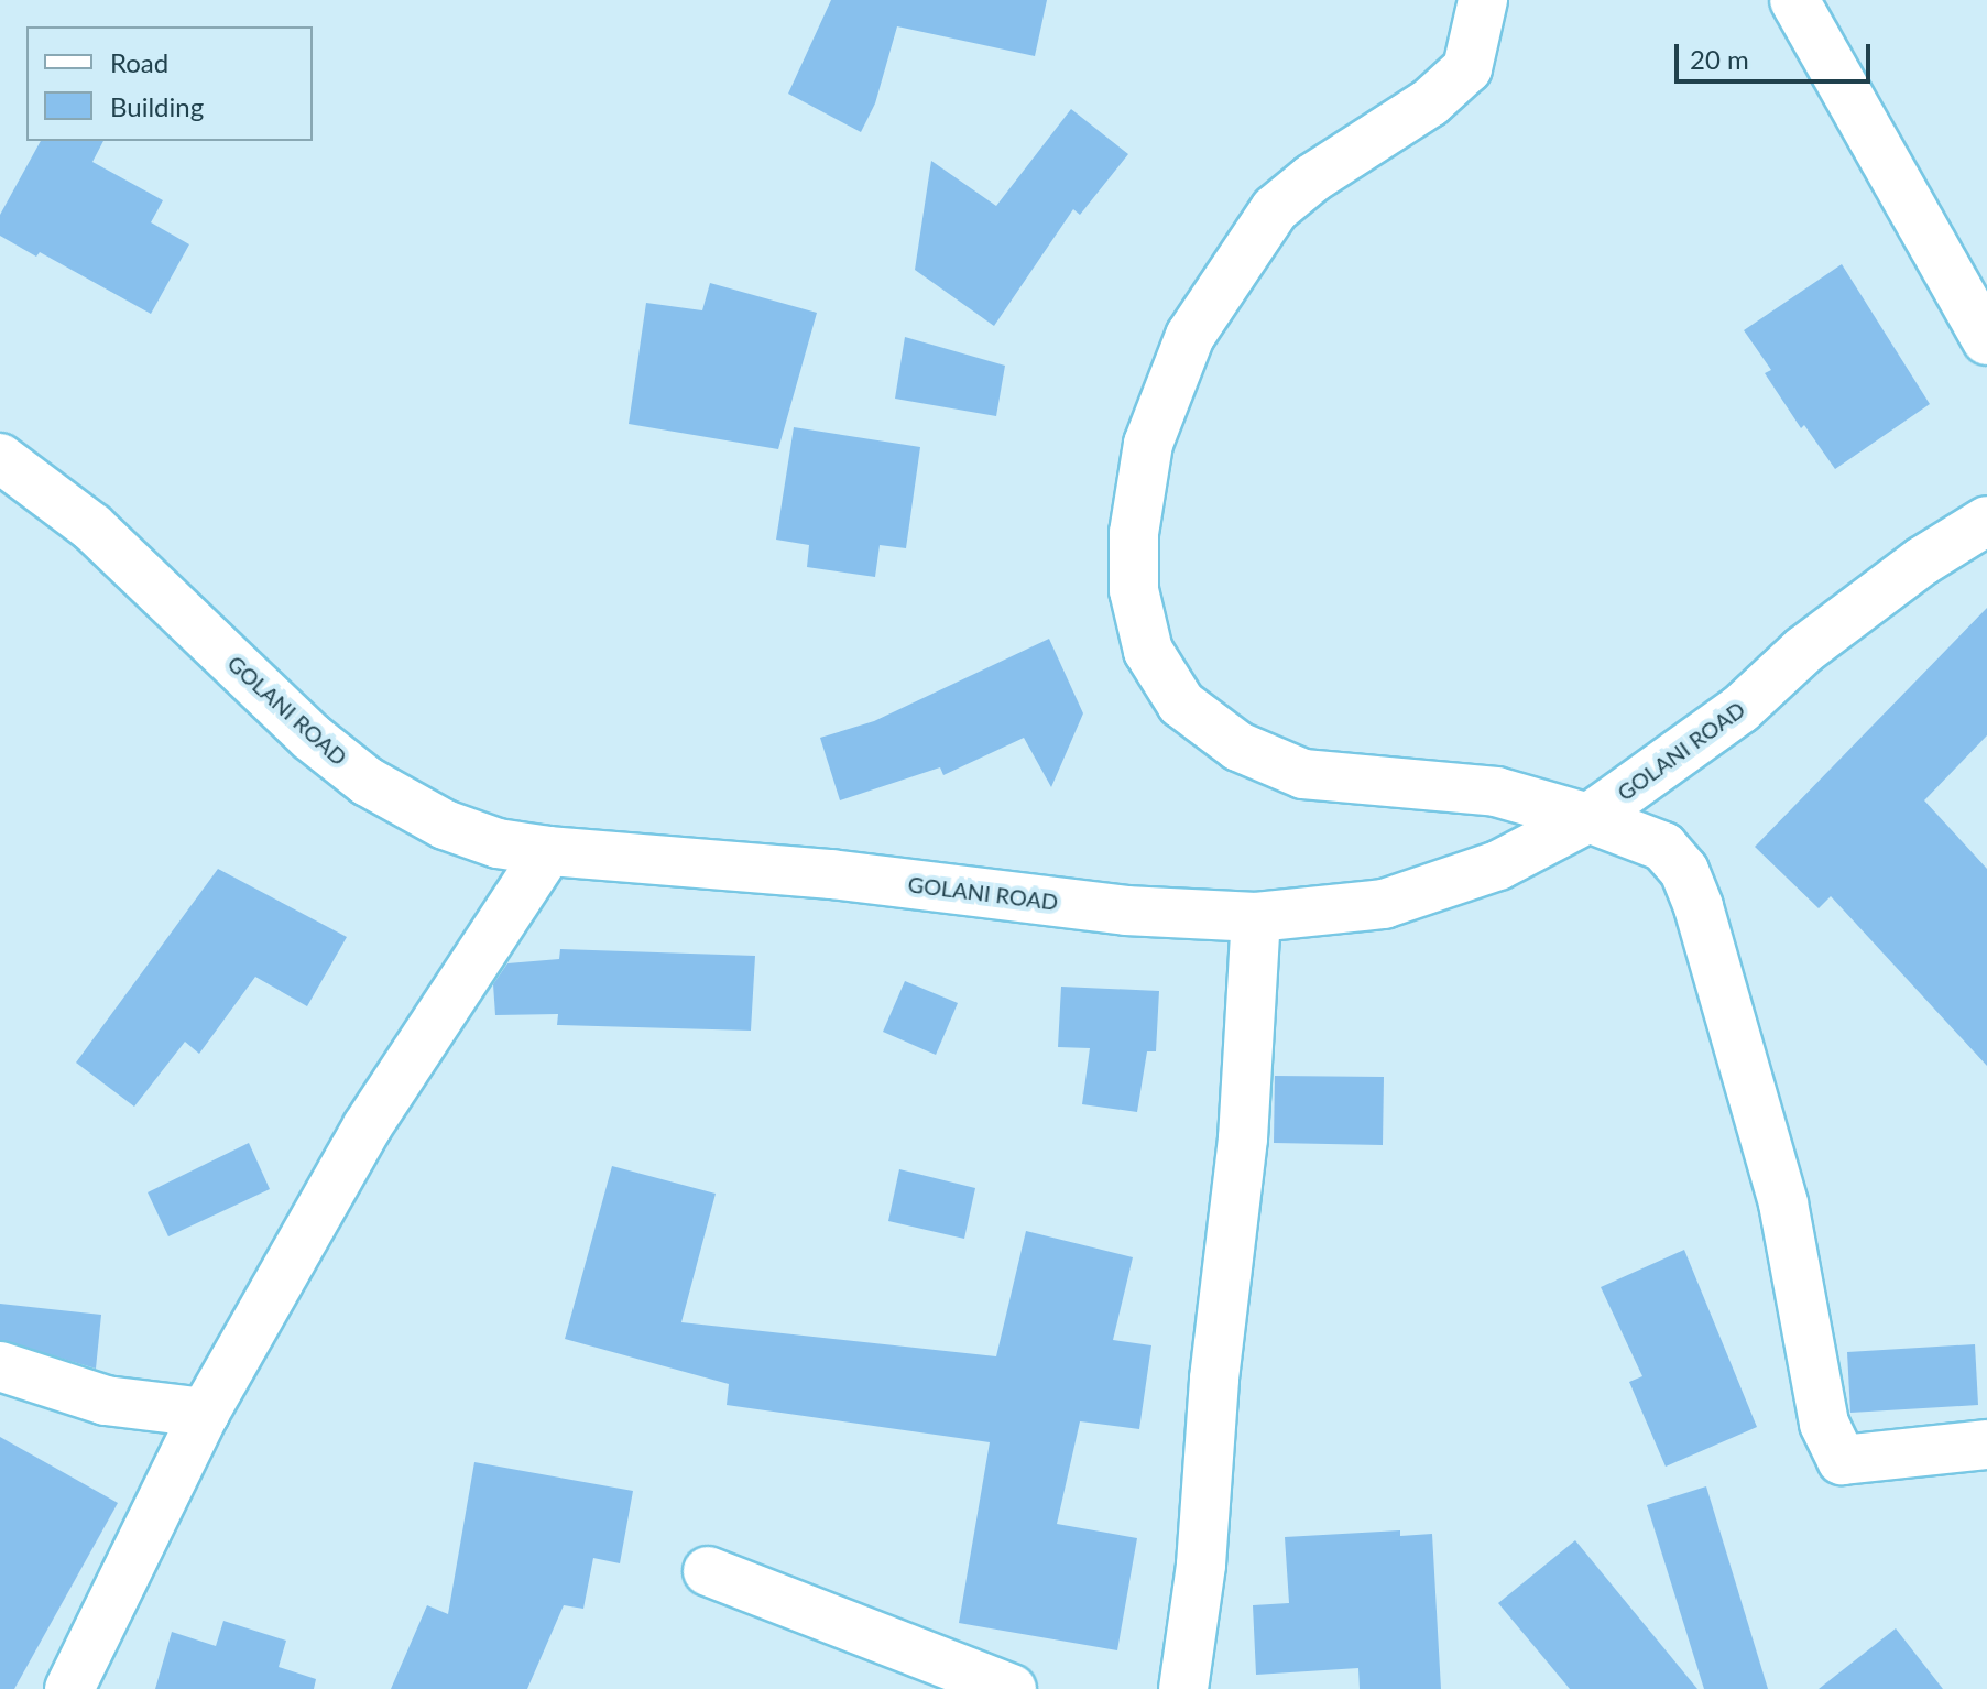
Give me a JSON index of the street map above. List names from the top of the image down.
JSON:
{
  "streets": {
    "street": ["GOLANI ROAD"]
  },
  "legend": ["Road", "Building"],
  "scale_bar": "20 m"
}
